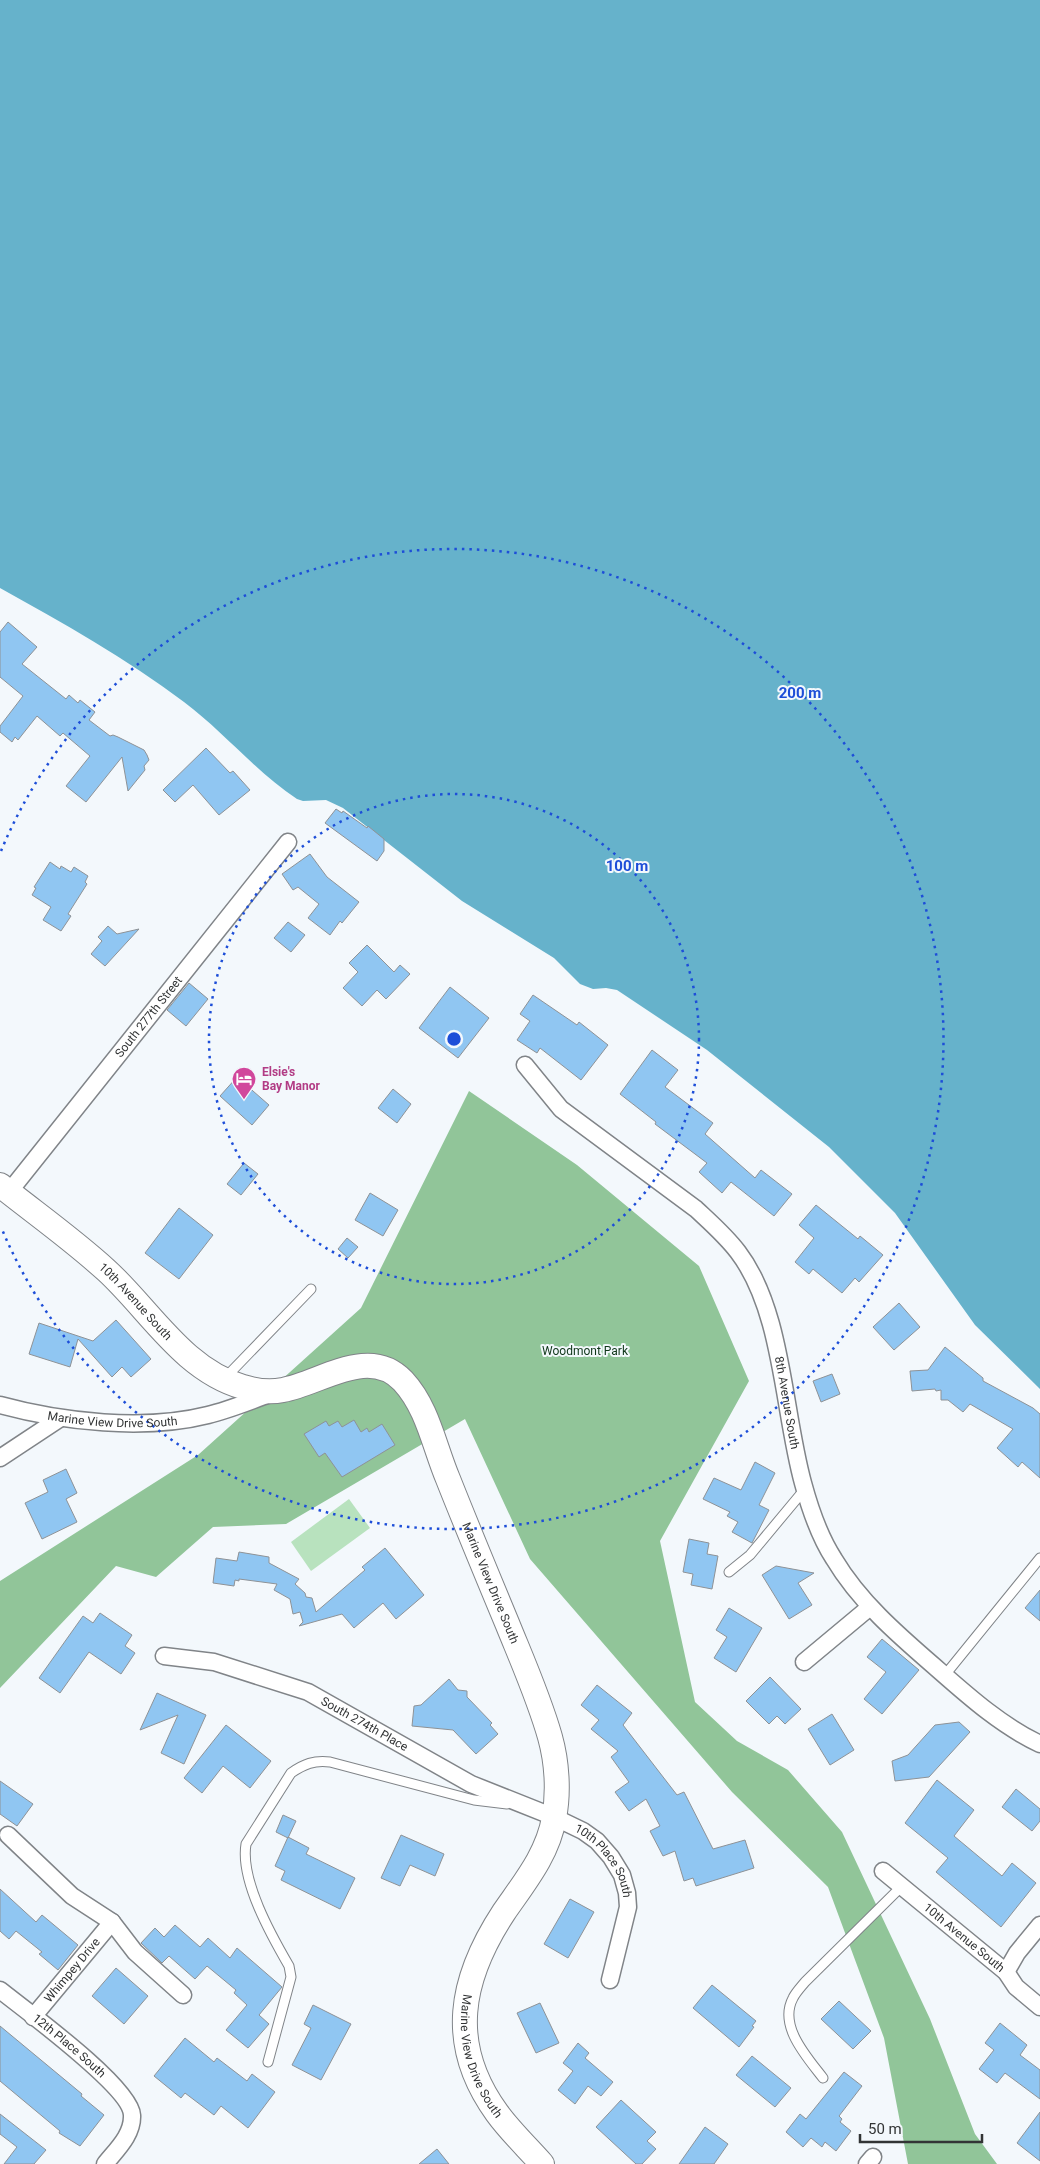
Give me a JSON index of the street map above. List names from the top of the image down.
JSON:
{
  "streets": {
    "main road": ["10th Avenue South", "Marine View Drive South"],
    "street": [
      "South 277th Street",
      "8th Avenue South",
      "South 274th Place",
      "10th Place South",
      "Whimpey Drive",
      "12th Place South"
    ]
  },
  "crossings": [
    ["South 277th Street", "10th Avenue South"],
    ["10th Avenue South", "Marine View Drive South"],
    ["Marine View Drive South", "South 274th Place"],
    ["Marine View Drive South", "10th Place South"],
    ["South 274th Place", "10th Place South"],
    ["Whimpey Drive", "12th Place South"]
  ],
  "parks": ["Woodmont Park"],
  "places": {
    "hotel": ["Elsie's Bay Manor"]
  },
  "scale_bar": "50 m",
  "rings": ["200 m", "100 m"]
}
